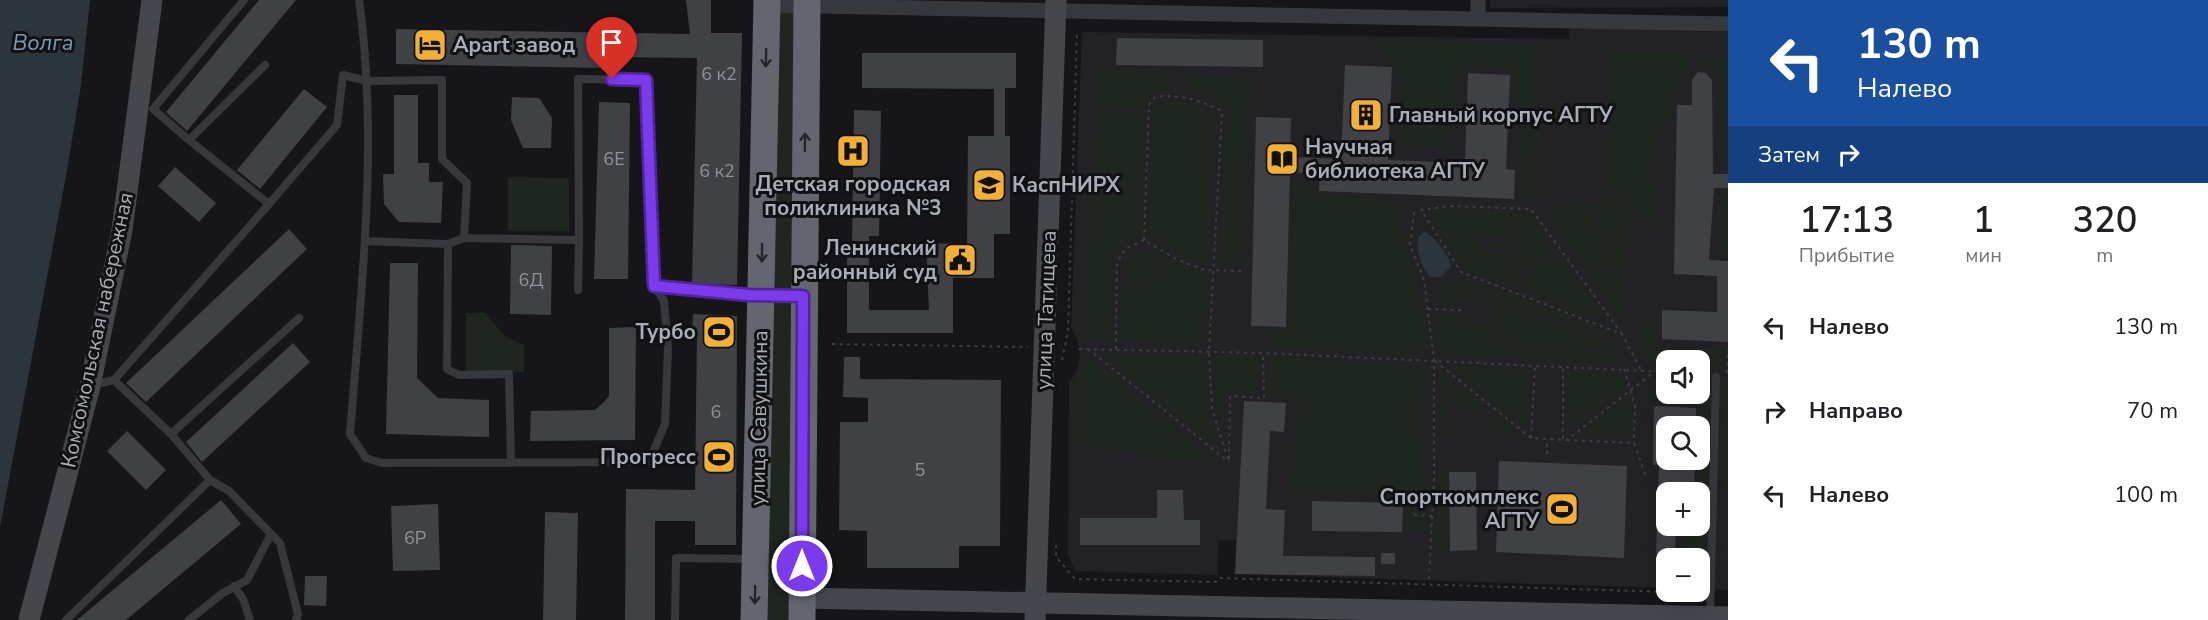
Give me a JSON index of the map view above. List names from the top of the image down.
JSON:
{
  "streets": {
    "highway": ["улица Савушкина"],
    "main road": ["улица Татищева", "Комсомольская набережная"]
  },
  "water": ["Волга"],
  "places": {
    "hotel": ["Apart завод"],
    "building": ["Главный корпус АГТУ"],
    "hospital": ["Детская городская поликлиника №3"],
    "library": ["Научная библиотека АГТУ"],
    "school or university": ["КаспНИРХ"],
    "public building": ["Ленинский районный суд"],
    "sports": ["Турбо", "Прогресс", "Спорткомплекс АГТУ"]
  },
  "house_numbers": [
    "6 к2",
    "6Е",
    "6 к2",
    "6Д",
    "6",
    "5",
    "6Р"
  ],
  "page": {
    "turn": ["130 m", "Налево"],
    "then": "Затем",
    "eta": [
      "17:13",
      "Прибытие",
      "1",
      "мин",
      "320",
      "m"
    ],
    "list": [
      {
        "name": "Налево",
        "value": "130 m"
      },
      {
        "name": "Направо",
        "value": "70 m"
      },
      {
        "name": "Налево",
        "value": "100 m"
      }
    ],
    "map_buttons": ["+", "−"]
  }
}
